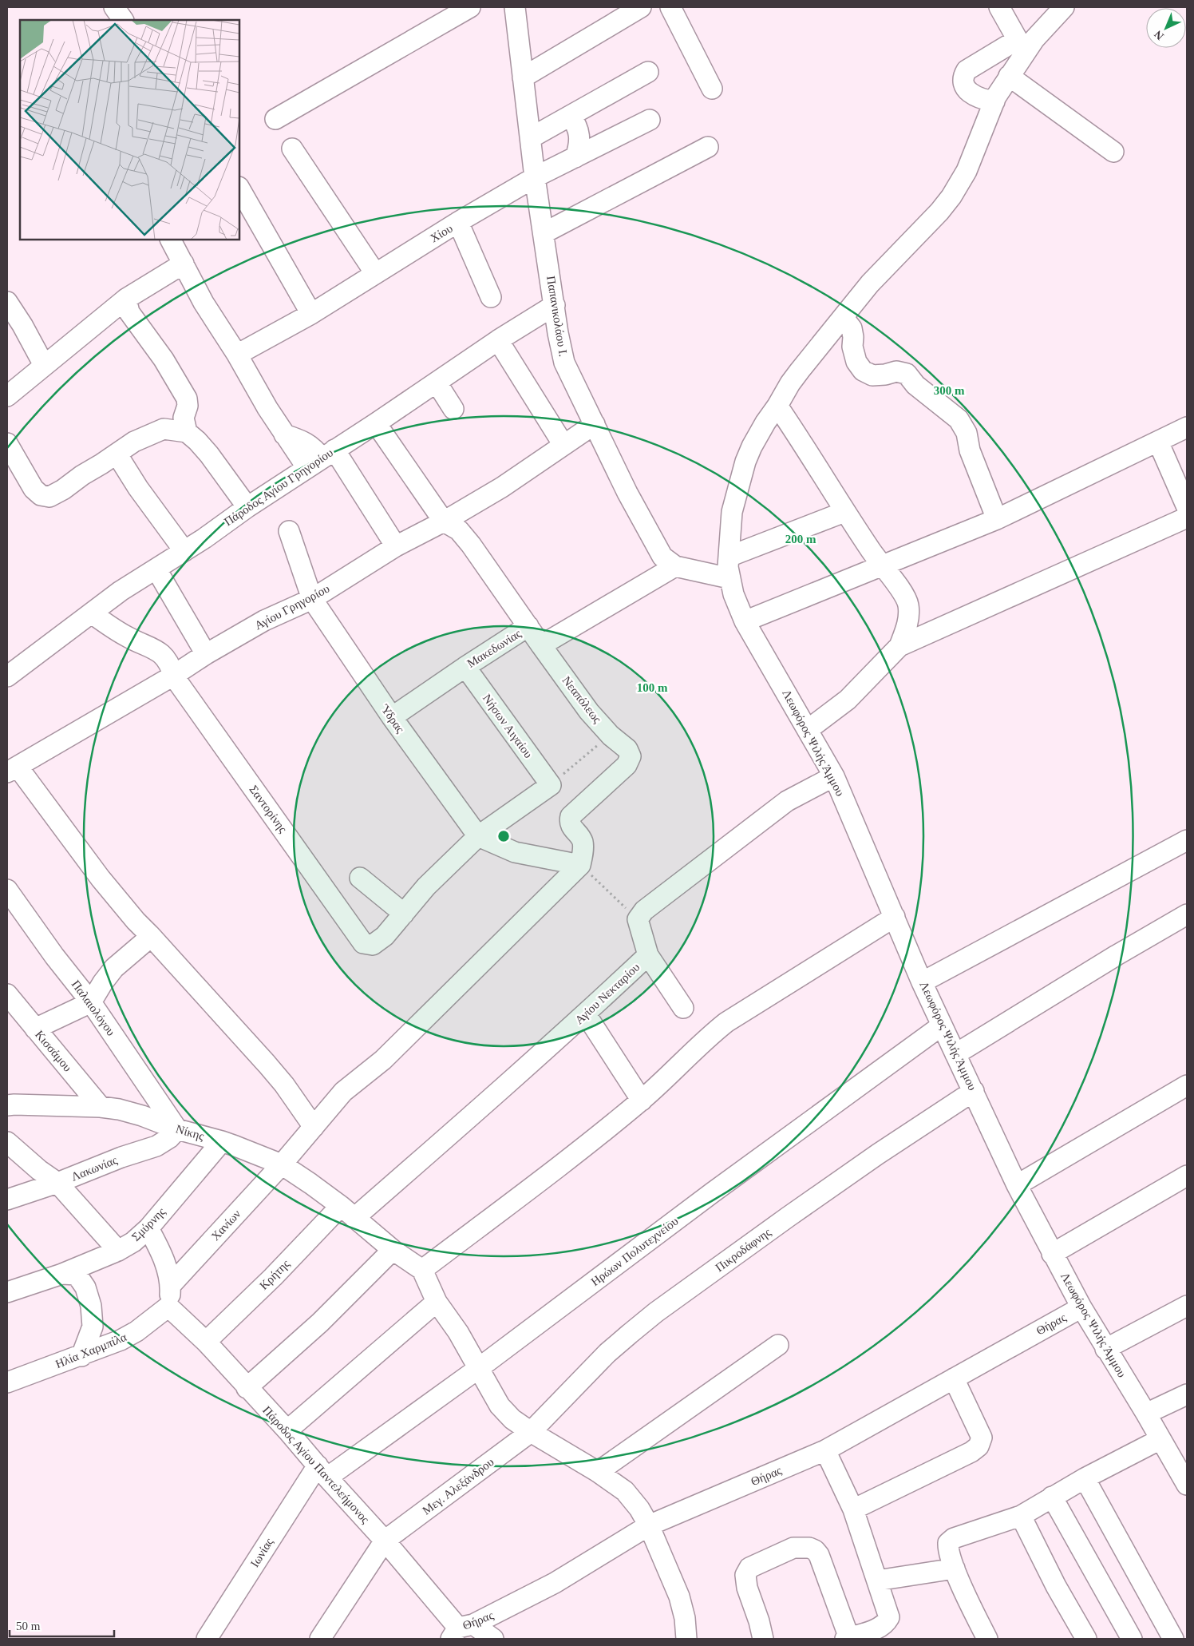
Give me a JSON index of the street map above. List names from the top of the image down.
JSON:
{
  "streets": {
    "street": [
      "Χίου",
      "Παπανικολάου Ι.",
      "Πάροδος Αγίου Γρηγορίου",
      "Αγίου Γρηγορίου",
      "Μακεδωνίας",
      "Νεαπόλεως",
      "Ύδρας",
      "Νήσων Αιγαίου",
      "Λεωφόρος Ψιλής Άμμου",
      "Σαντορίνης",
      "Αγίου Νεκταρίου",
      "Παλαιολόγου",
      "Κισσάμου",
      "Νίκης",
      "Λακωνίας",
      "Σμύρνης",
      "Χανίων",
      "Πικροδάφνης",
      "Ηρώων Πολυτεχνείου",
      "Κρήτης",
      "Θήρας",
      "Ηλία Χαρμπίλα",
      "Πάροδος Αγίου Παντελεήμονος",
      "Μεγ. Αλεξάνδρου",
      "Ιωνίας"
    ]
  },
  "crossings": [
    ["Χίου", "Παπανικολάου Ι."],
    ["Παπανικολάου Ι.", "Πάροδος Αγίου Γρηγορίου"],
    ["Παπανικολάου Ι.", "Αγίου Γρηγορίου"],
    ["Παπανικολάου Ι.", "Λεωφόρος Ψιλής Άμμου"],
    ["Πάροδος Αγίου Γρηγορίου", "Σαντορίνης"],
    ["Αγίου Γρηγορίου", "Ύδρας"],
    ["Αγίου Γρηγορίου", "Σαντορίνης"],
    ["Μακεδωνίας", "Νεαπόλεως"],
    ["Μακεδωνίας", "Ύδρας"],
    ["Μακεδωνίας", "Νήσων Αιγαίου"],
    ["Νεαπόλεως", "Χανίων"],
    ["Λεωφόρος Ψιλής Άμμου", "Πικροδάφνης"],
    ["Λεωφόρος Ψιλής Άμμου", "Ηρώων Πολυτεχνείου"],
    ["Λεωφόρος Ψιλής Άμμου", "Θήρας"],
    ["Αγίου Νεκταρίου", "Νίκης"],
    ["Αγίου Νεκταρίου", "Κρήτης"],
    ["Παλαιολόγου", "Νίκης"],
    ["Παλαιολόγου", "Λακωνίας"],
    ["Κισσάμου", "Νίκης"],
    ["Νίκης", "Λακωνίας"],
    ["Νίκης", "Σμύρνης"],
    ["Νίκης", "Χανίων"],
    ["Νίκης", "Κρήτης"],
    ["Πικροδάφνης", "Μεγ. Αλεξάνδρου"],
    ["Ηρώων Πολυτεχνείου", "Πάροδος Αγίου Παντελεήμονος"],
    ["Ηρώων Πολυτεχνείου", "Ιωνίας"],
    ["Κρήτης", "Πάροδος Αγίου Παντελεήμονος"],
    ["Θήρας", "Πάροδος Αγίου Παντελεήμονος"],
    ["Ηλία Χαρμπίλα", "Πάροδος Αγίου Παντελεήμονος"],
    ["Πάροδος Αγίου Παντελεήμονος", "Μεγ. Αλεξάνδρου"],
    ["Πάροδος Αγίου Παντελεήμονος", "Ιωνίας"]
  ],
  "scale_bar": "50 m",
  "north": "bottom left",
  "rings": ["300 m", "200 m", "100 m"]
}
